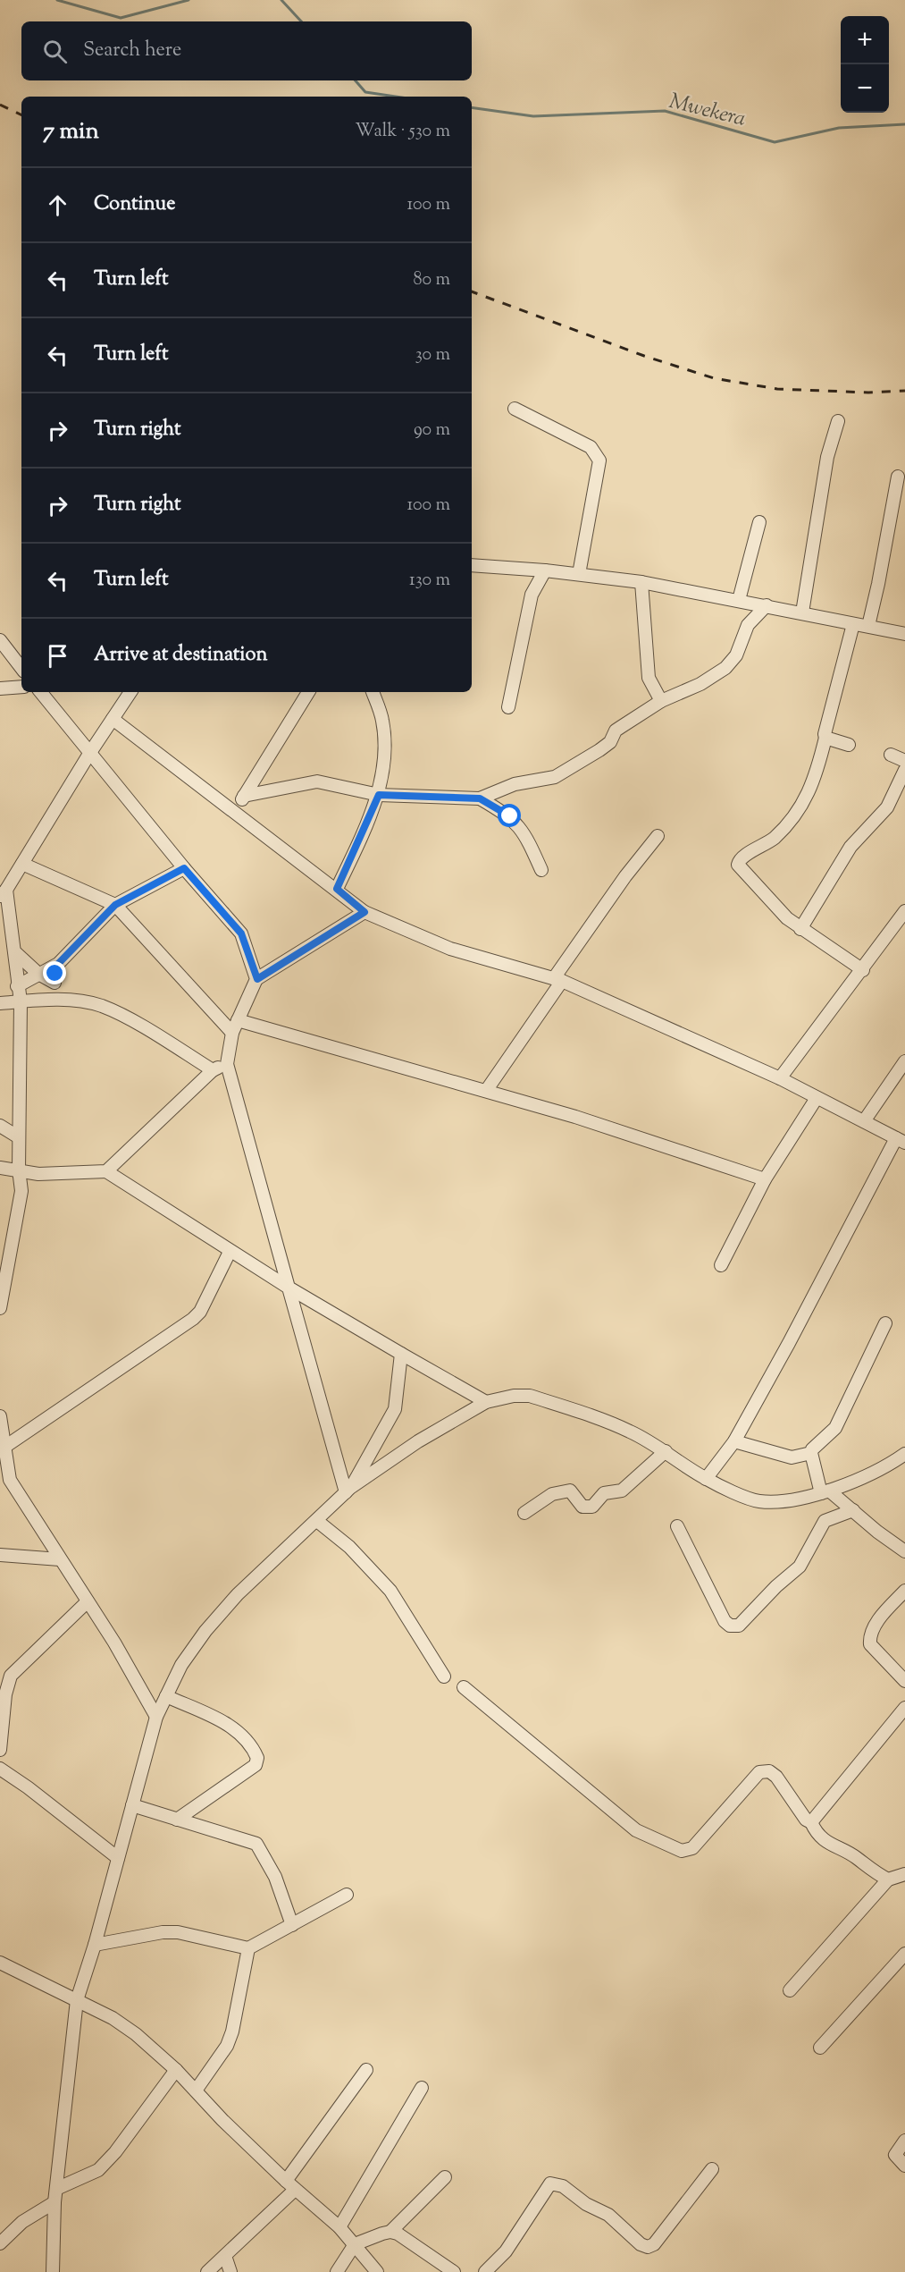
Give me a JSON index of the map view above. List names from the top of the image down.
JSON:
{
  "water": ["Mwekera"],
  "page": {
    "map_buttons": ["+", "−"],
    "search": "Search here",
    "heading": ["7 min", "Walk · 530 m"],
    "list": [
      ["Continue", "100 m"],
      ["Turn left", "80 m"],
      ["Turn left", "30 m"],
      ["Turn right", "90 m"],
      ["Turn right", "100 m"],
      ["Turn left", "130 m"],
      "Arrive at destination"
    ]
  }
}
